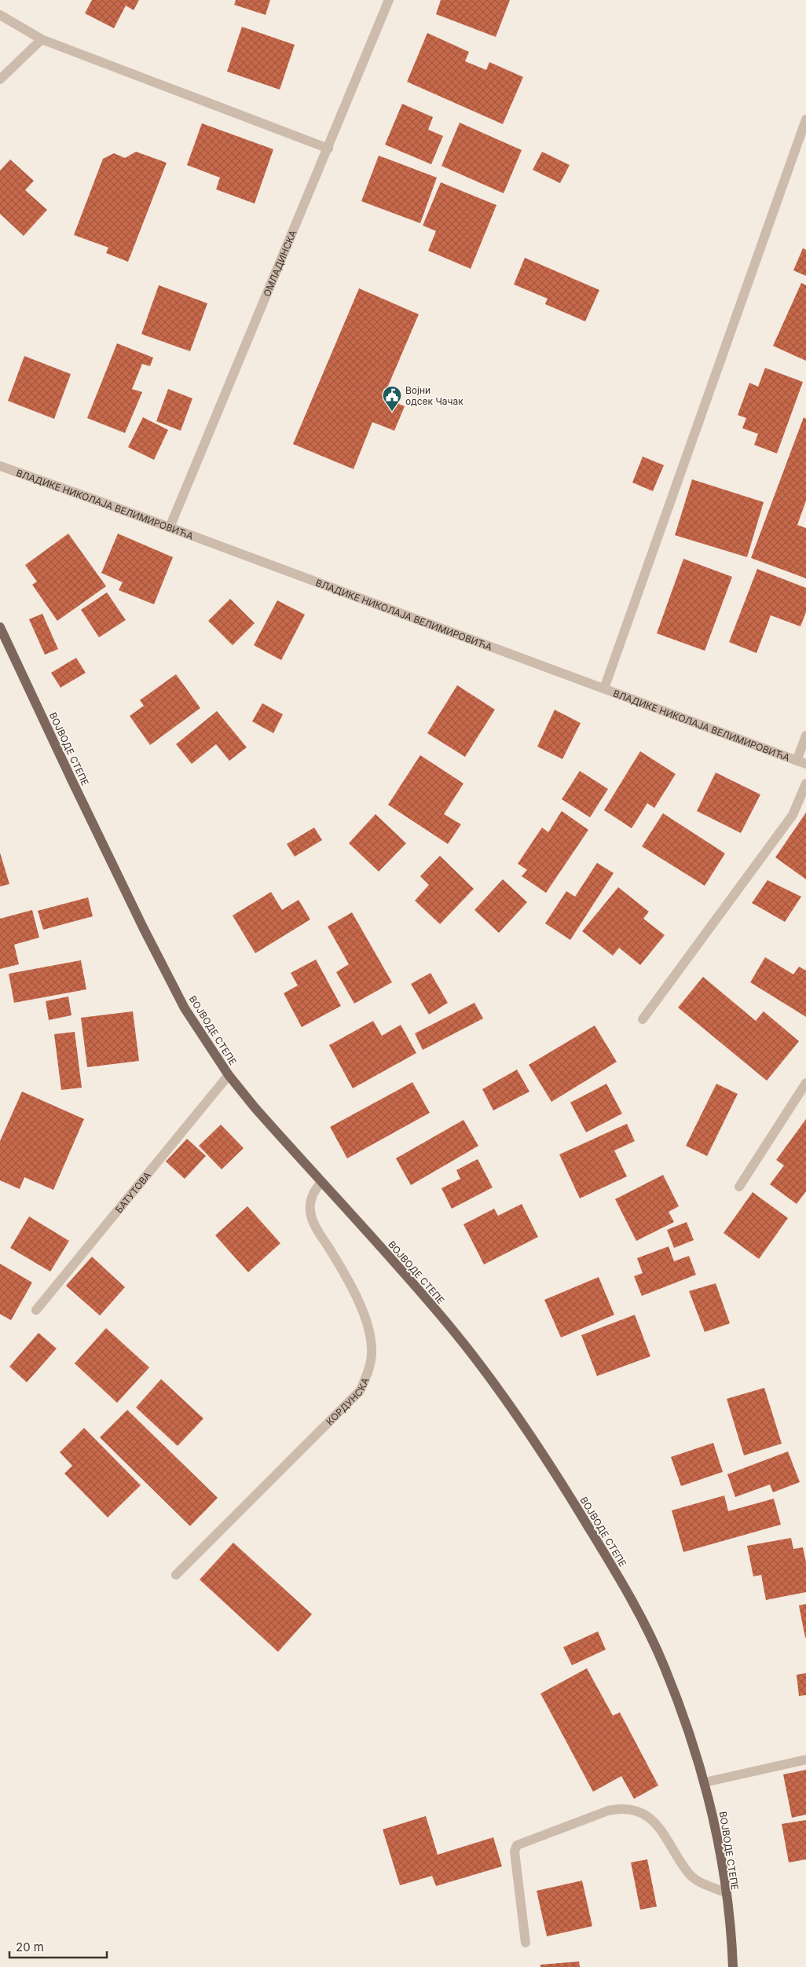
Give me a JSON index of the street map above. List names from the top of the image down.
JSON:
{
  "streets": {
    "main road": ["ВОЈВОДЕ СТЕПЕ"],
    "street": [
      "ОМЛАДИНСКА",
      "ВЛАДИКЕ НИКОЛАЈА ВЕЛИМИРОВИЋА",
      "БАТУТОВА",
      "КОРДУНСКА"
    ]
  },
  "crossings": [
    ["ОМЛАДИНСКА", "ВЛАДИКЕ НИКОЛАЈА ВЕЛИМИРОВИЋА"],
    ["ВОЈВОДЕ СТЕПЕ", "БАТУТОВА"],
    ["ВОЈВОДЕ СТЕПЕ", "КОРДУНСКА"]
  ],
  "places": {
    "public building": ["Војни одсек Чачак"]
  },
  "scale_bar": "20 m"
}
